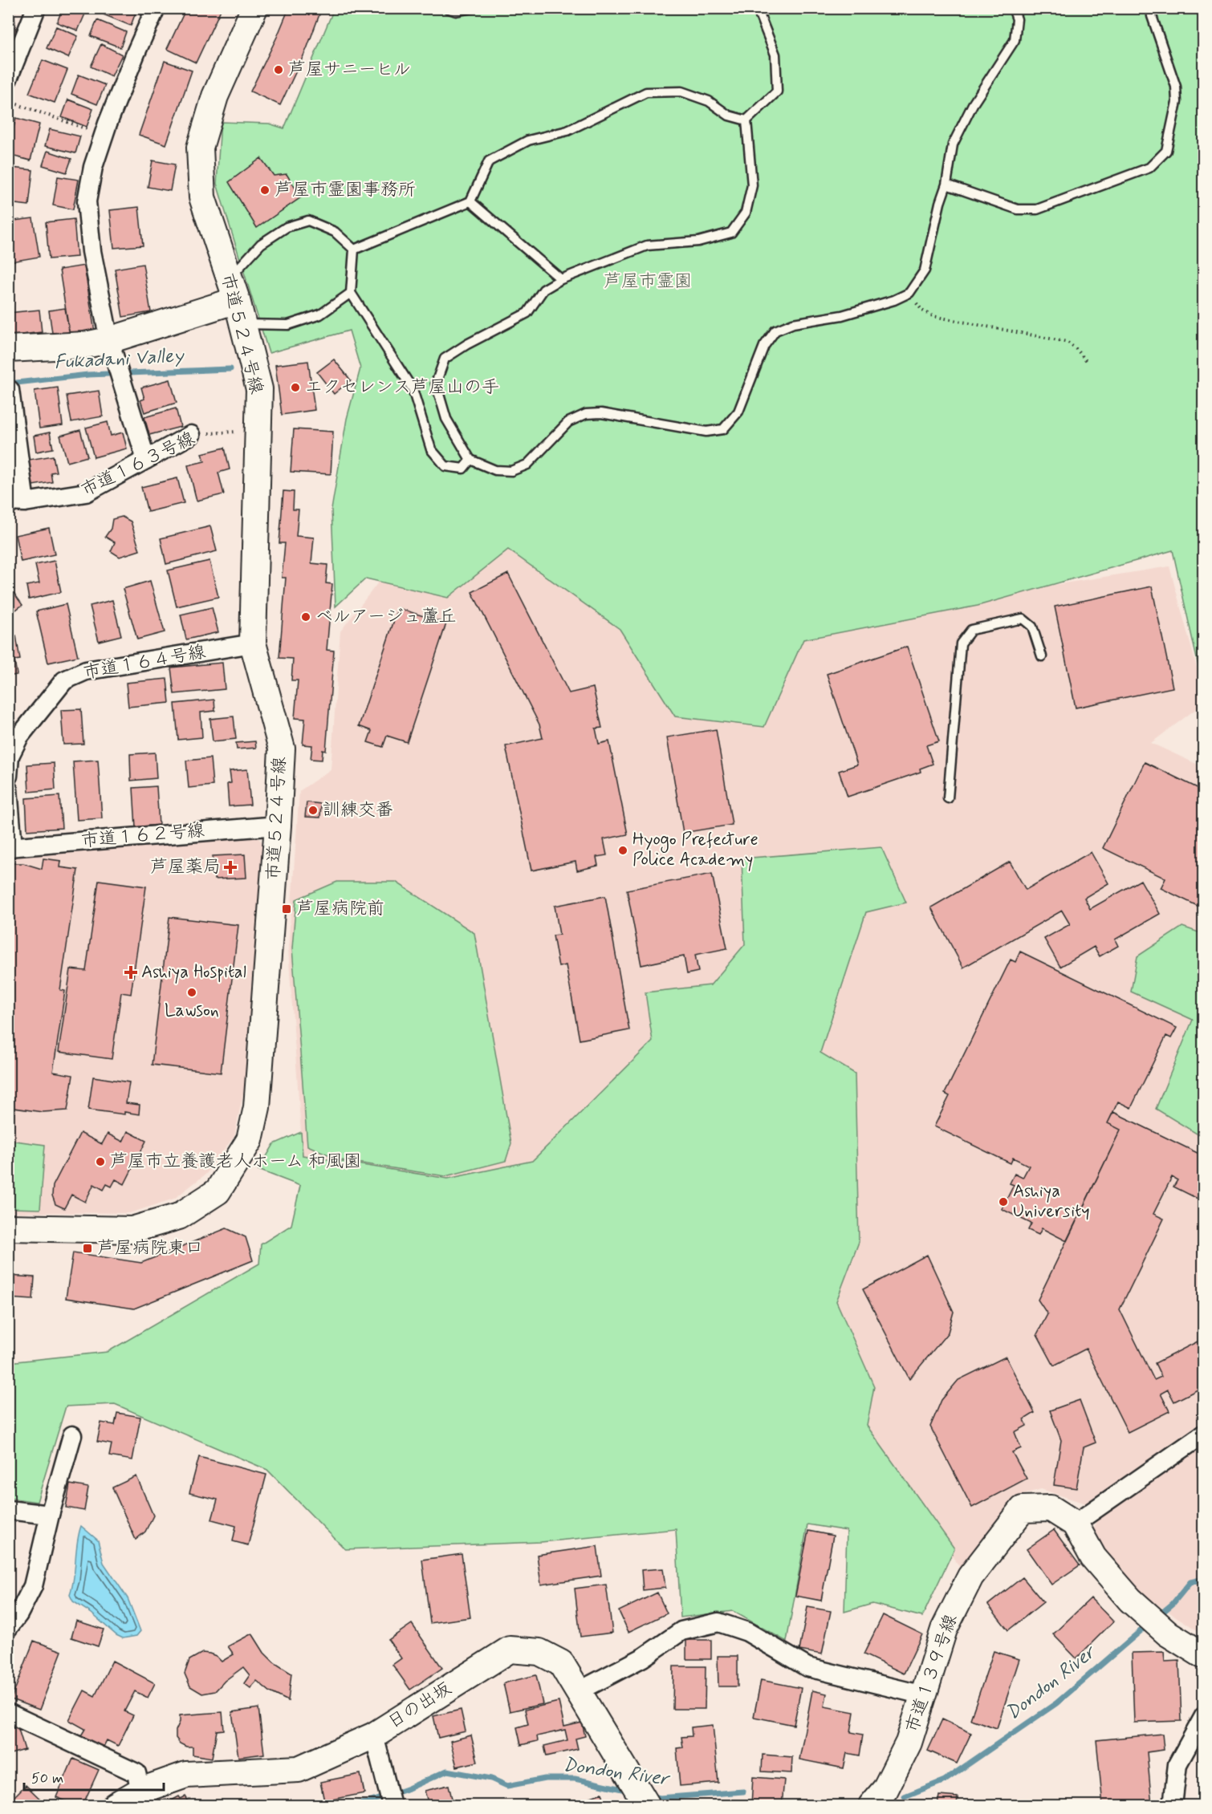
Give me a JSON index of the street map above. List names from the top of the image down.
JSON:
{
  "streets": {
    "street": [
      "市道５２４号線",
      "市道１６３号線",
      "市道１６４号線",
      "市道１６２号線",
      "市道１３９号線",
      "日の出坂"
    ]
  },
  "crossings": [
    ["市道５２４号線", "市道１６４号線"],
    ["市道５２４号線", "市道１６２号線"]
  ],
  "water": ["Fukadani Valley", "Dondon River"],
  "parks": ["芦屋市霊園"],
  "places": {
    "other": [
      "芦屋サニーヒル",
      "芦屋市霊園事務所",
      "エクセレンス芦屋山の手",
      "ベルアージュ蘆丘",
      "訓練交番",
      "Hyogo Prefecture Police Academy",
      "Lawson",
      "芦屋市立養護老人ホーム 和風園",
      "Ashiya University"
    ],
    "health": ["芦屋薬局", "Ashiya Hospital"],
    "transit": ["芦屋病院前", "芦屋病院東口"]
  },
  "scale_bar": "50 m"
}
